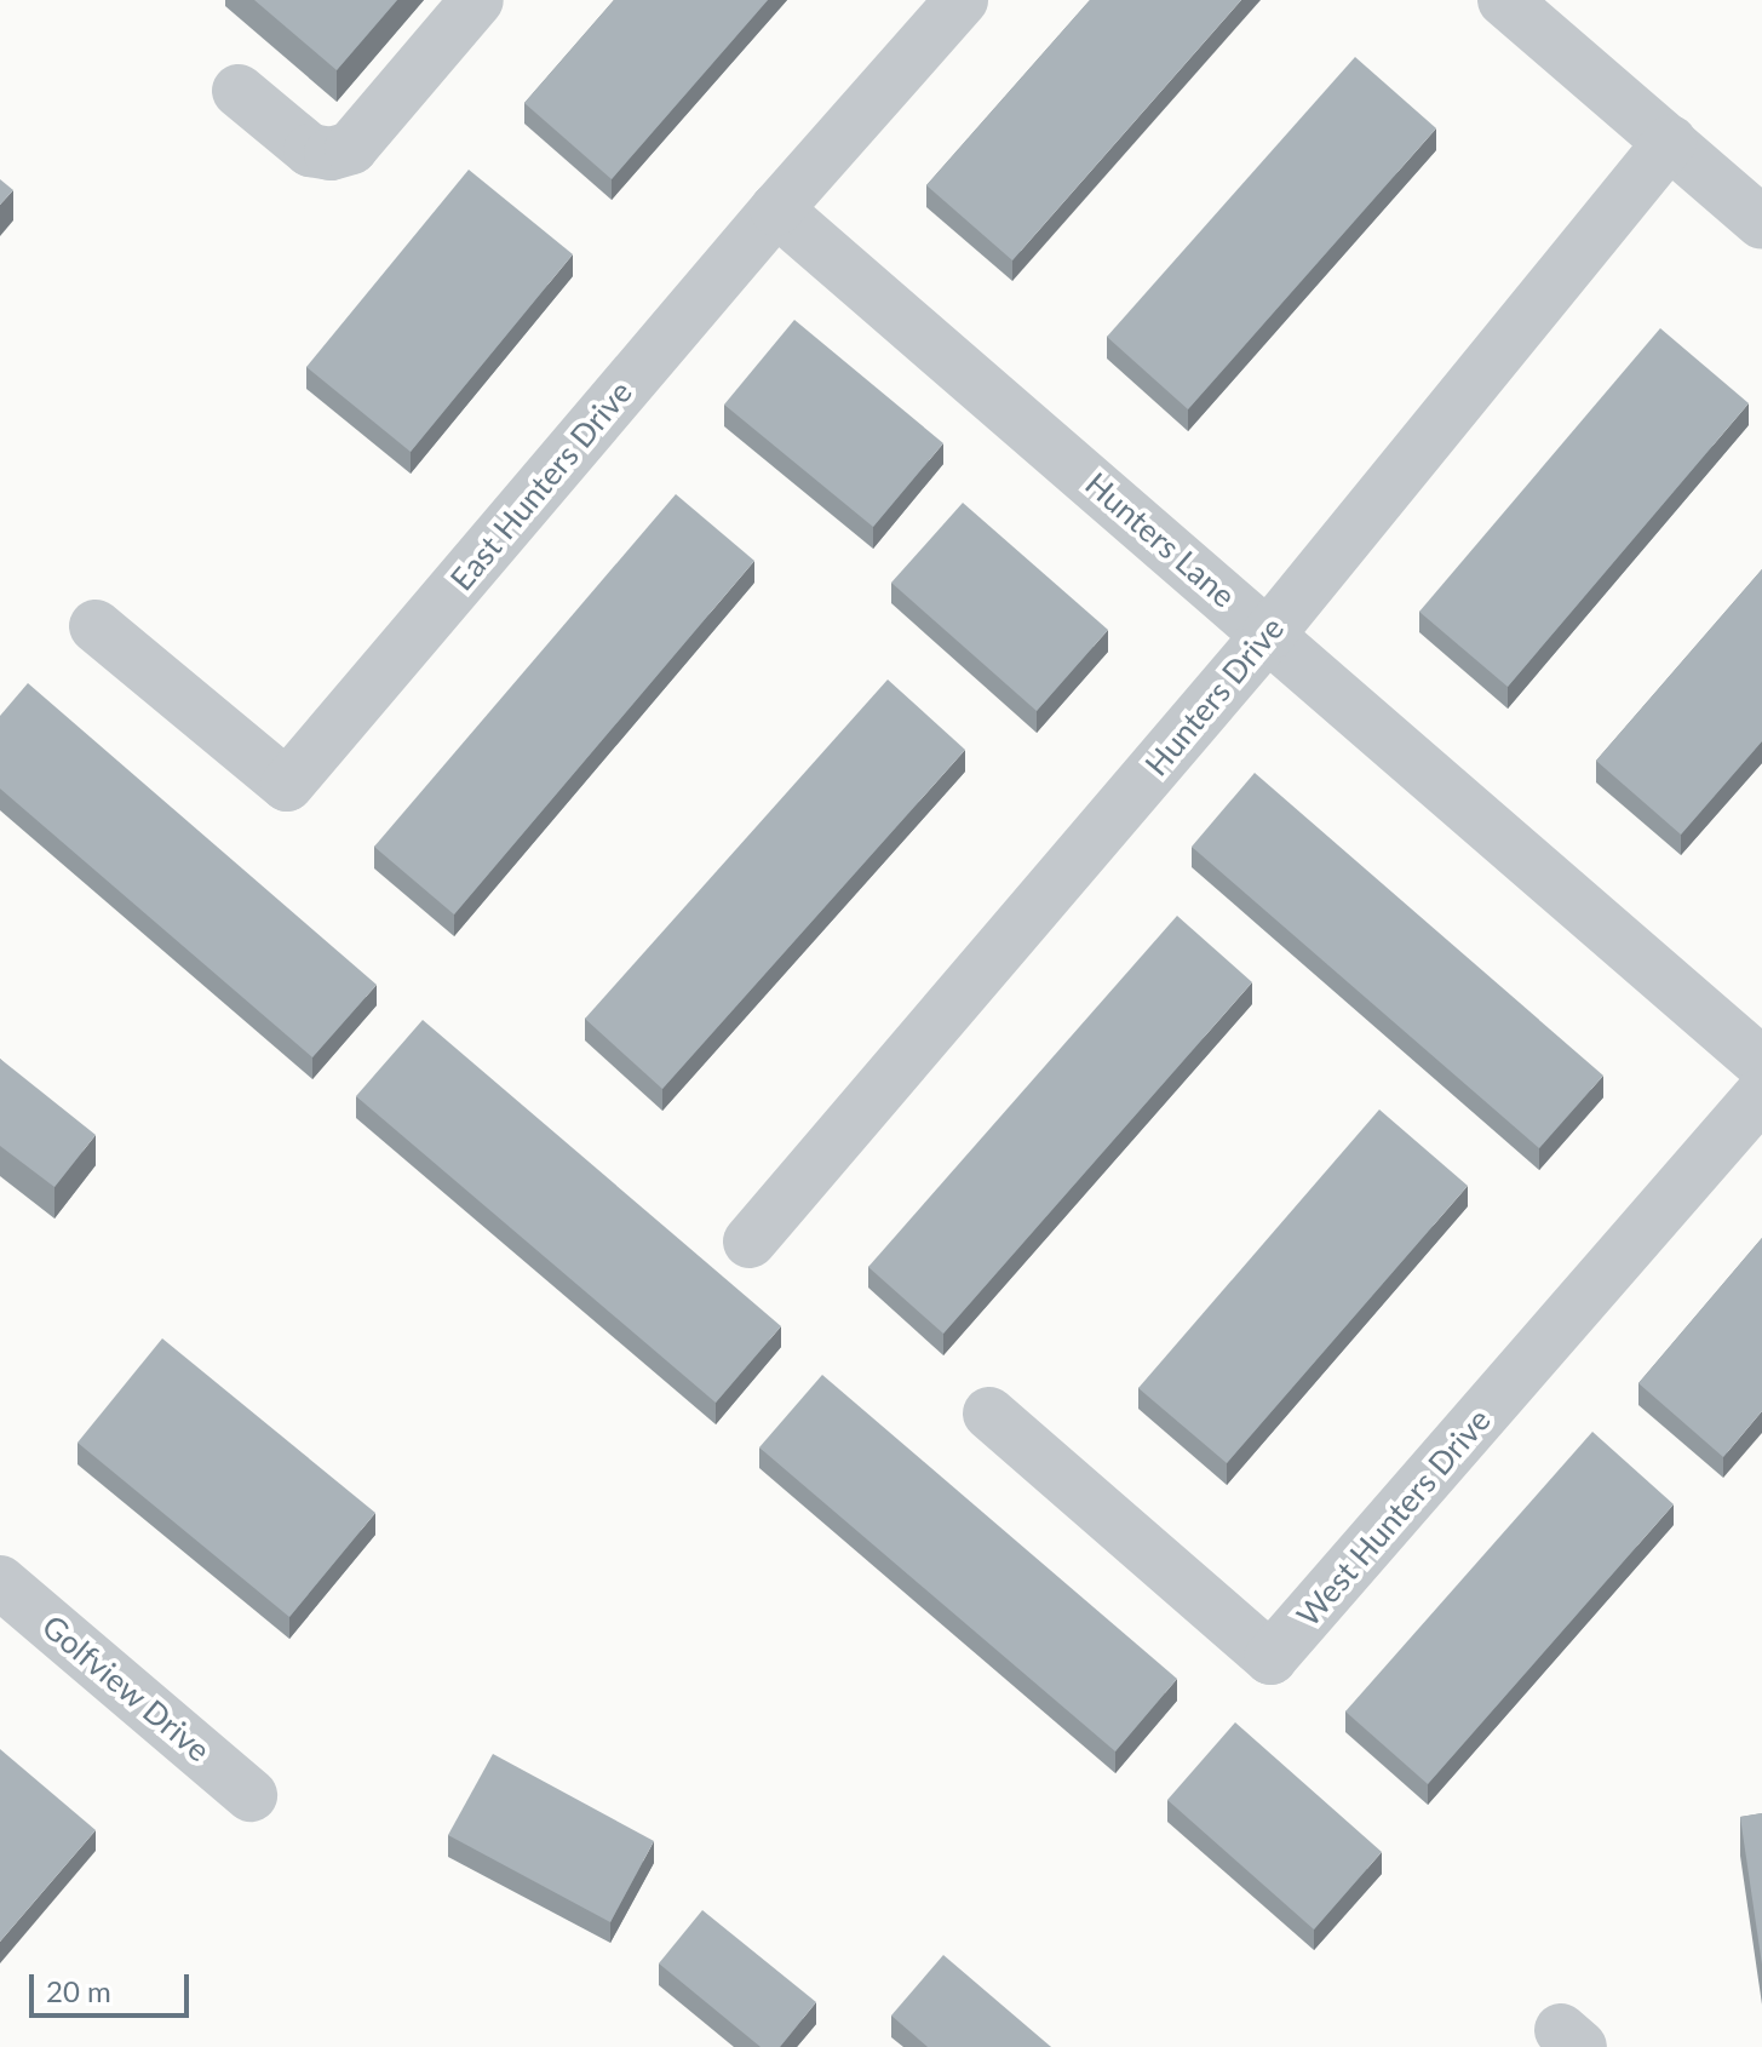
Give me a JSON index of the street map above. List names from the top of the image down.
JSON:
{
  "streets": {
    "street": [
      "East Hunters Drive",
      "Hunters Lane",
      "Hunters Drive",
      "West Hunters Drive",
      "Golfview Drive"
    ]
  },
  "crossings": [
    ["East Hunters Drive", "Hunters Lane"],
    ["Hunters Lane", "Hunters Drive"]
  ],
  "scale_bar": "20 m"
}
